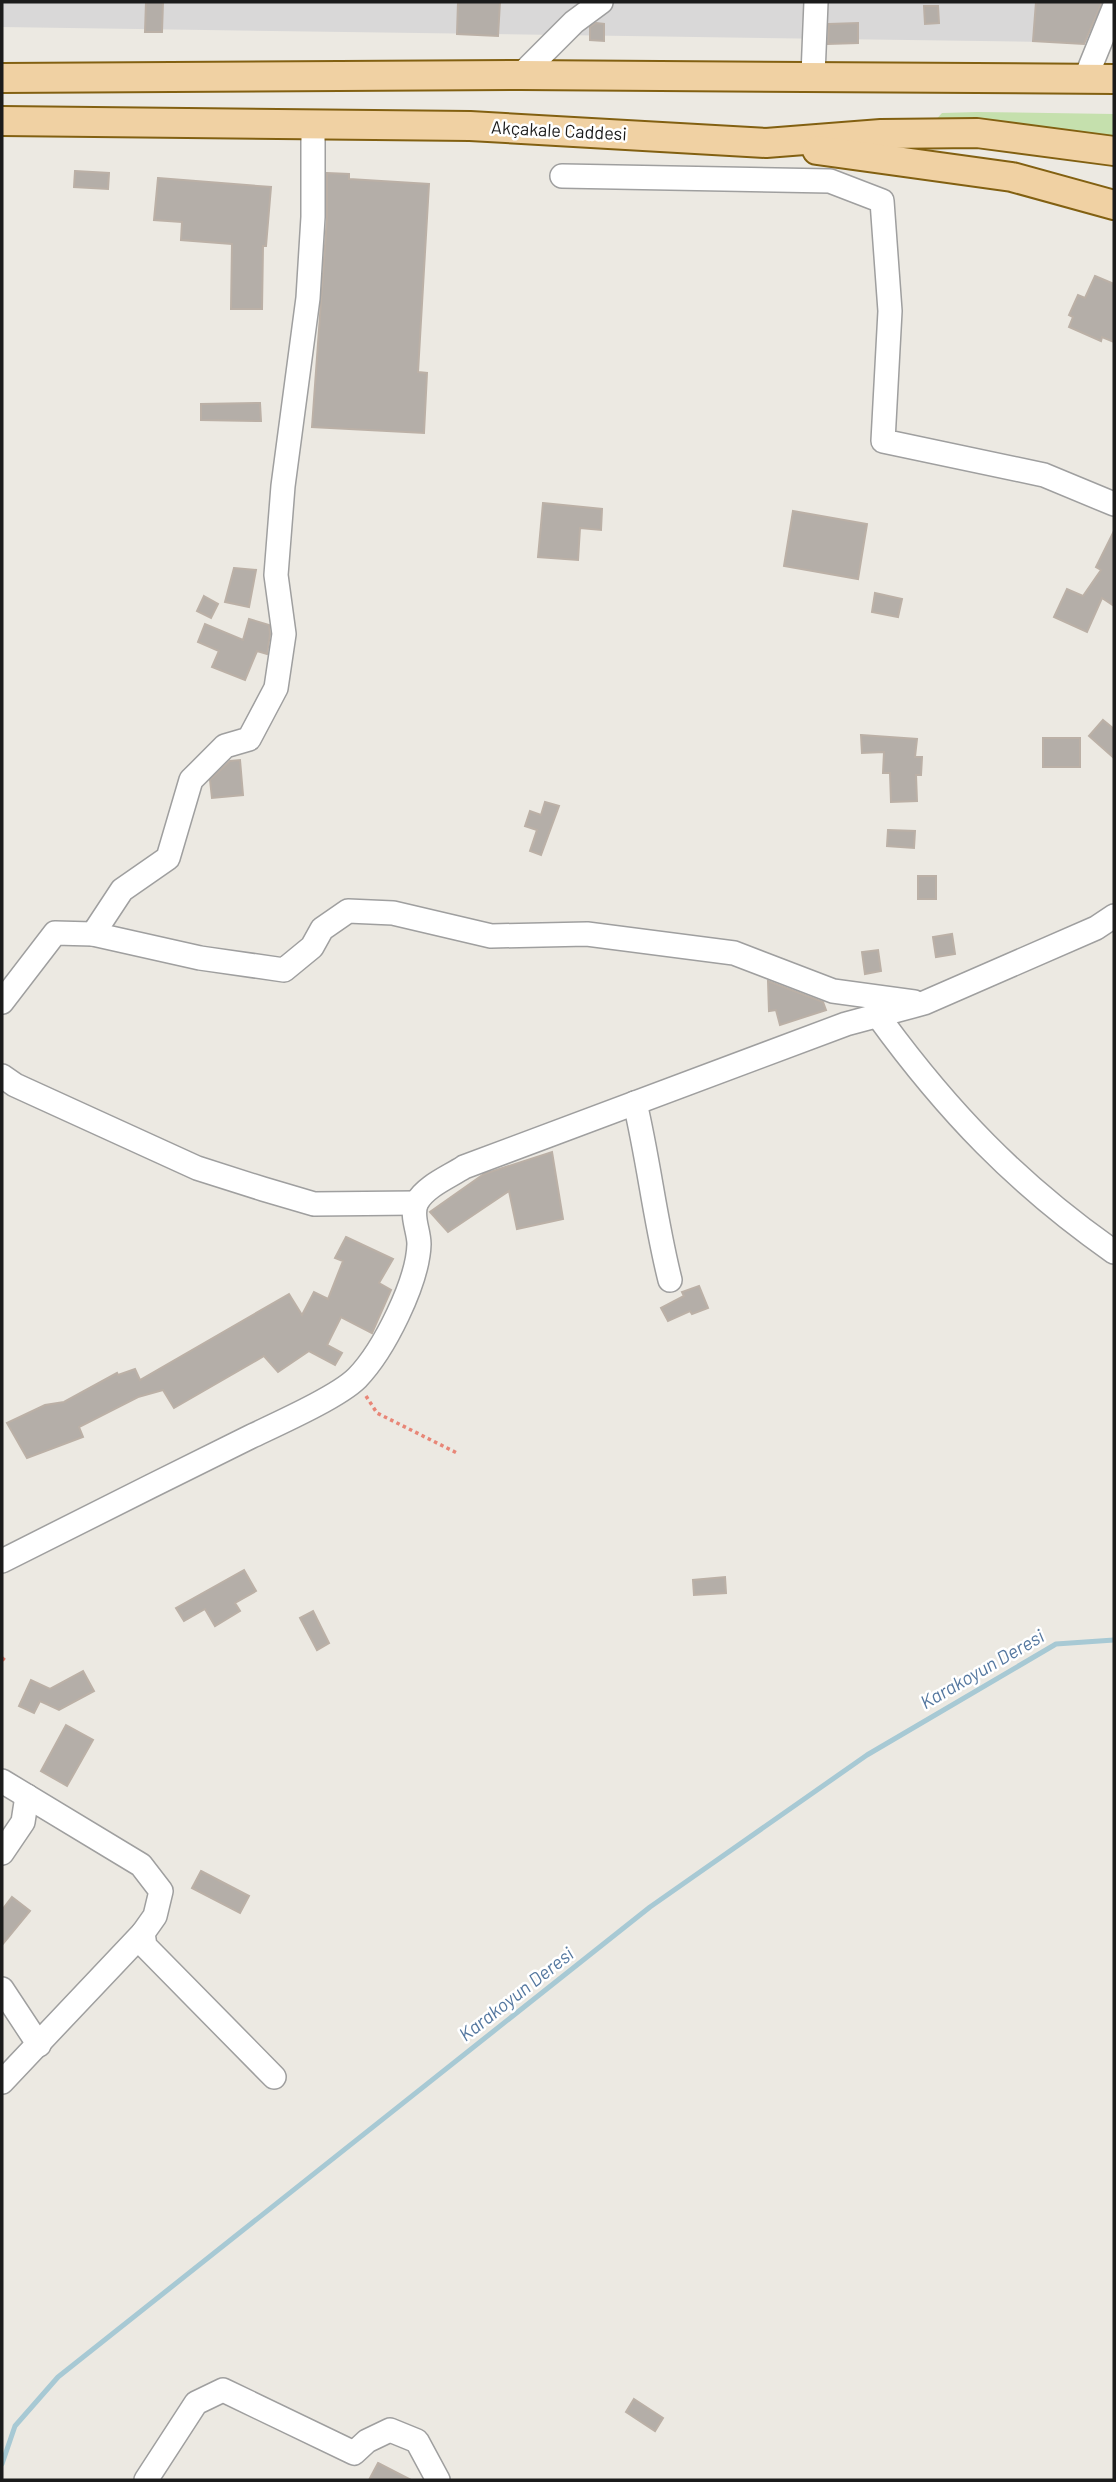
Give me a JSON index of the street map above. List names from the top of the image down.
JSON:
{
  "streets": {
    "main road": ["Akçakale Caddesi"]
  },
  "water": ["Karakoyun Deresi"]
}
